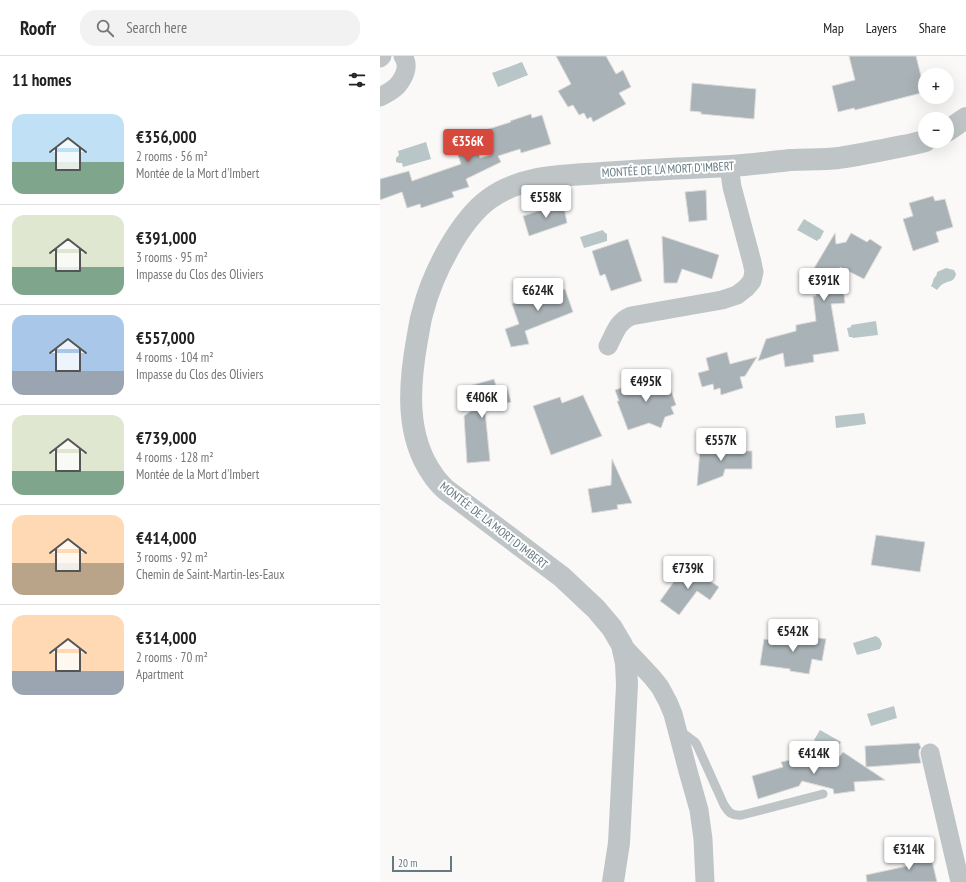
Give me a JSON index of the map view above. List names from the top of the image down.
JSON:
{
  "streets": {
    "street": ["MONTÉE DE LA MORT D'IMBERT"]
  },
  "scale_bar": "20 m",
  "page": {
    "header": "Roofr",
    "search": "Search here",
    "nav": ["Map", "Layers", "Share"],
    "heading": "11 homes",
    "map_buttons": ["+", "−"],
    "list": [
      {
        "name": "€356,000",
        "note": "2 rooms · 56 m² · Montée de la Mort d'Imbert"
      },
      {
        "name": "€391,000",
        "note": "3 rooms · 95 m² · Impasse du Clos des Oliviers"
      },
      {
        "name": "€557,000",
        "note": "4 rooms · 104 m² · Impasse du Clos des Oliviers"
      },
      {
        "name": "€739,000",
        "note": "4 rooms · 128 m² · Montée de la Mort d'Imbert"
      },
      {
        "name": "€414,000",
        "note": "3 rooms · 92 m² · Chemin de Saint-Martin-les-Eaux"
      },
      {
        "name": "€314,000",
        "note": "2 rooms · 70 m² · Apartment"
      }
    ],
    "price": [
      "€356K",
      "€558K",
      "€391K",
      "€624K",
      "€495K",
      "€406K",
      "€557K",
      "€739K",
      "€542K",
      "€414K",
      "€314K"
    ],
    "scale": "20 m"
  }
}
